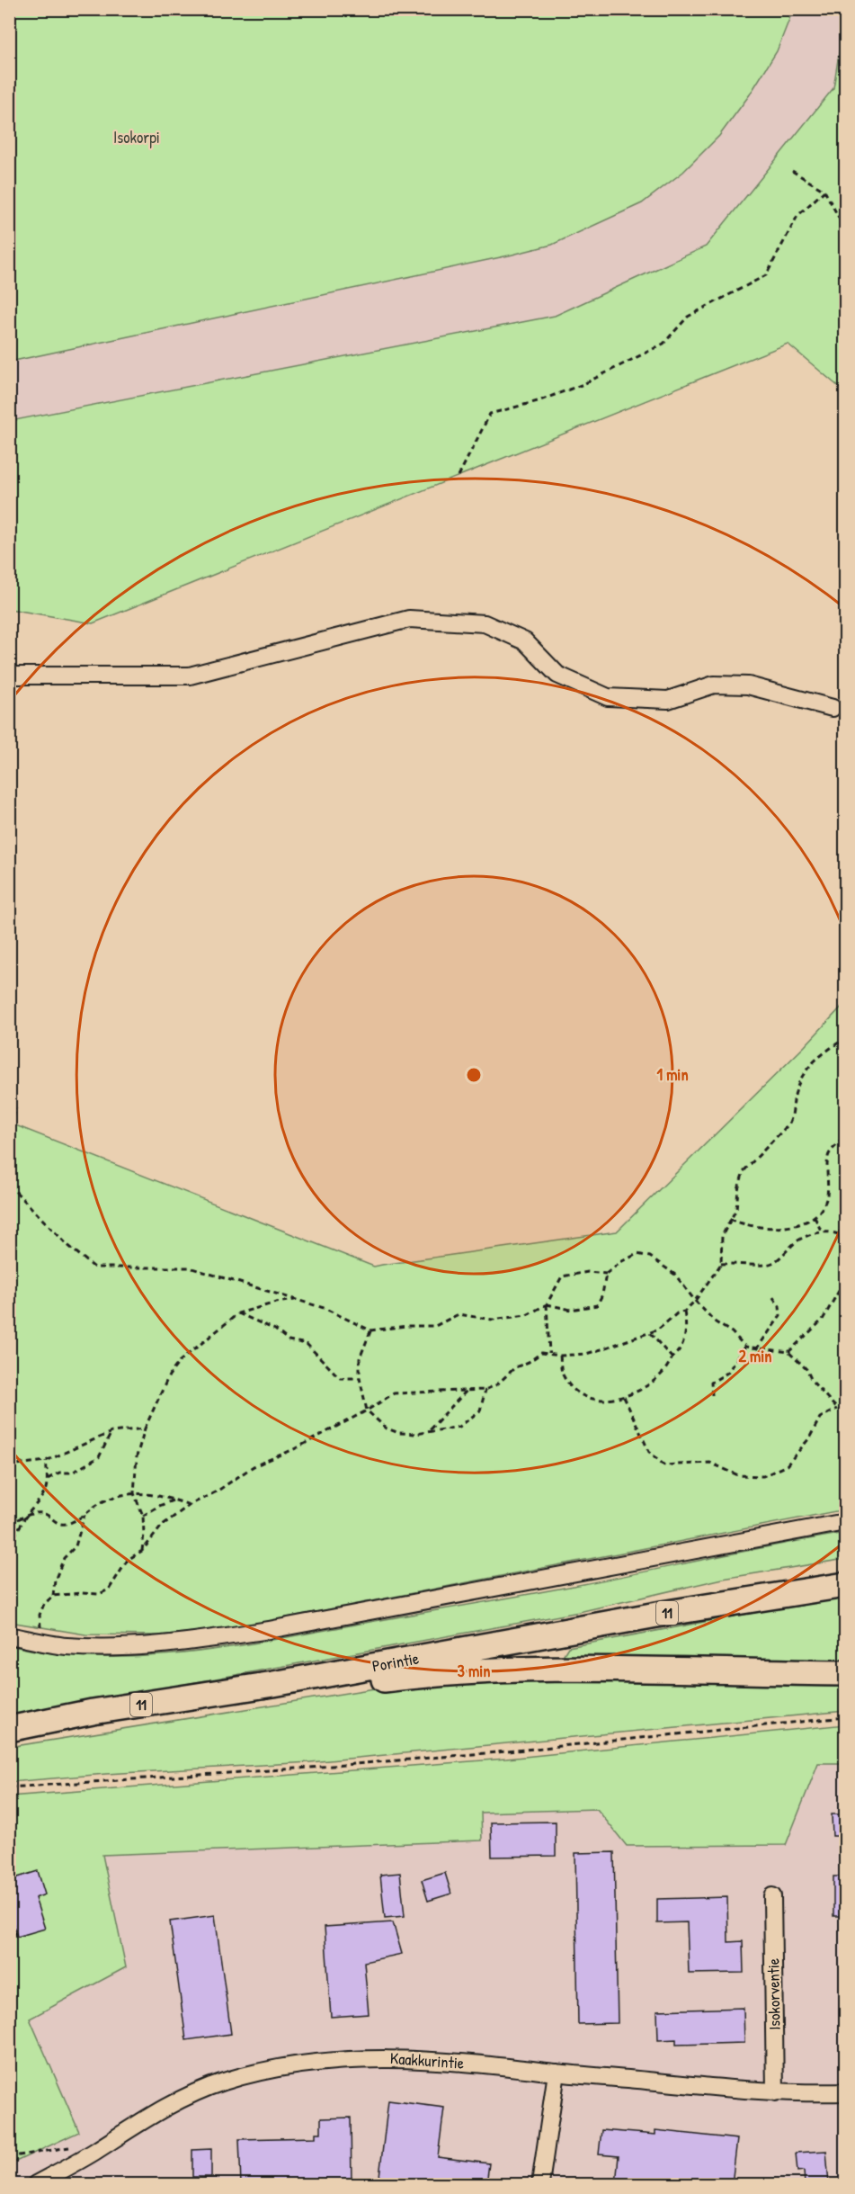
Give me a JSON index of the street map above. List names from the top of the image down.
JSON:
{
  "streets": {
    "highway": ["11", "Porintie"],
    "street": ["Isokorventie", "Kaakkurintie"]
  },
  "crossings": [
    ["Isokorventie", "Kaakkurintie"]
  ],
  "parks": ["Isokorpi"],
  "rings": ["1 min", "2 min", "3 min"]
}
